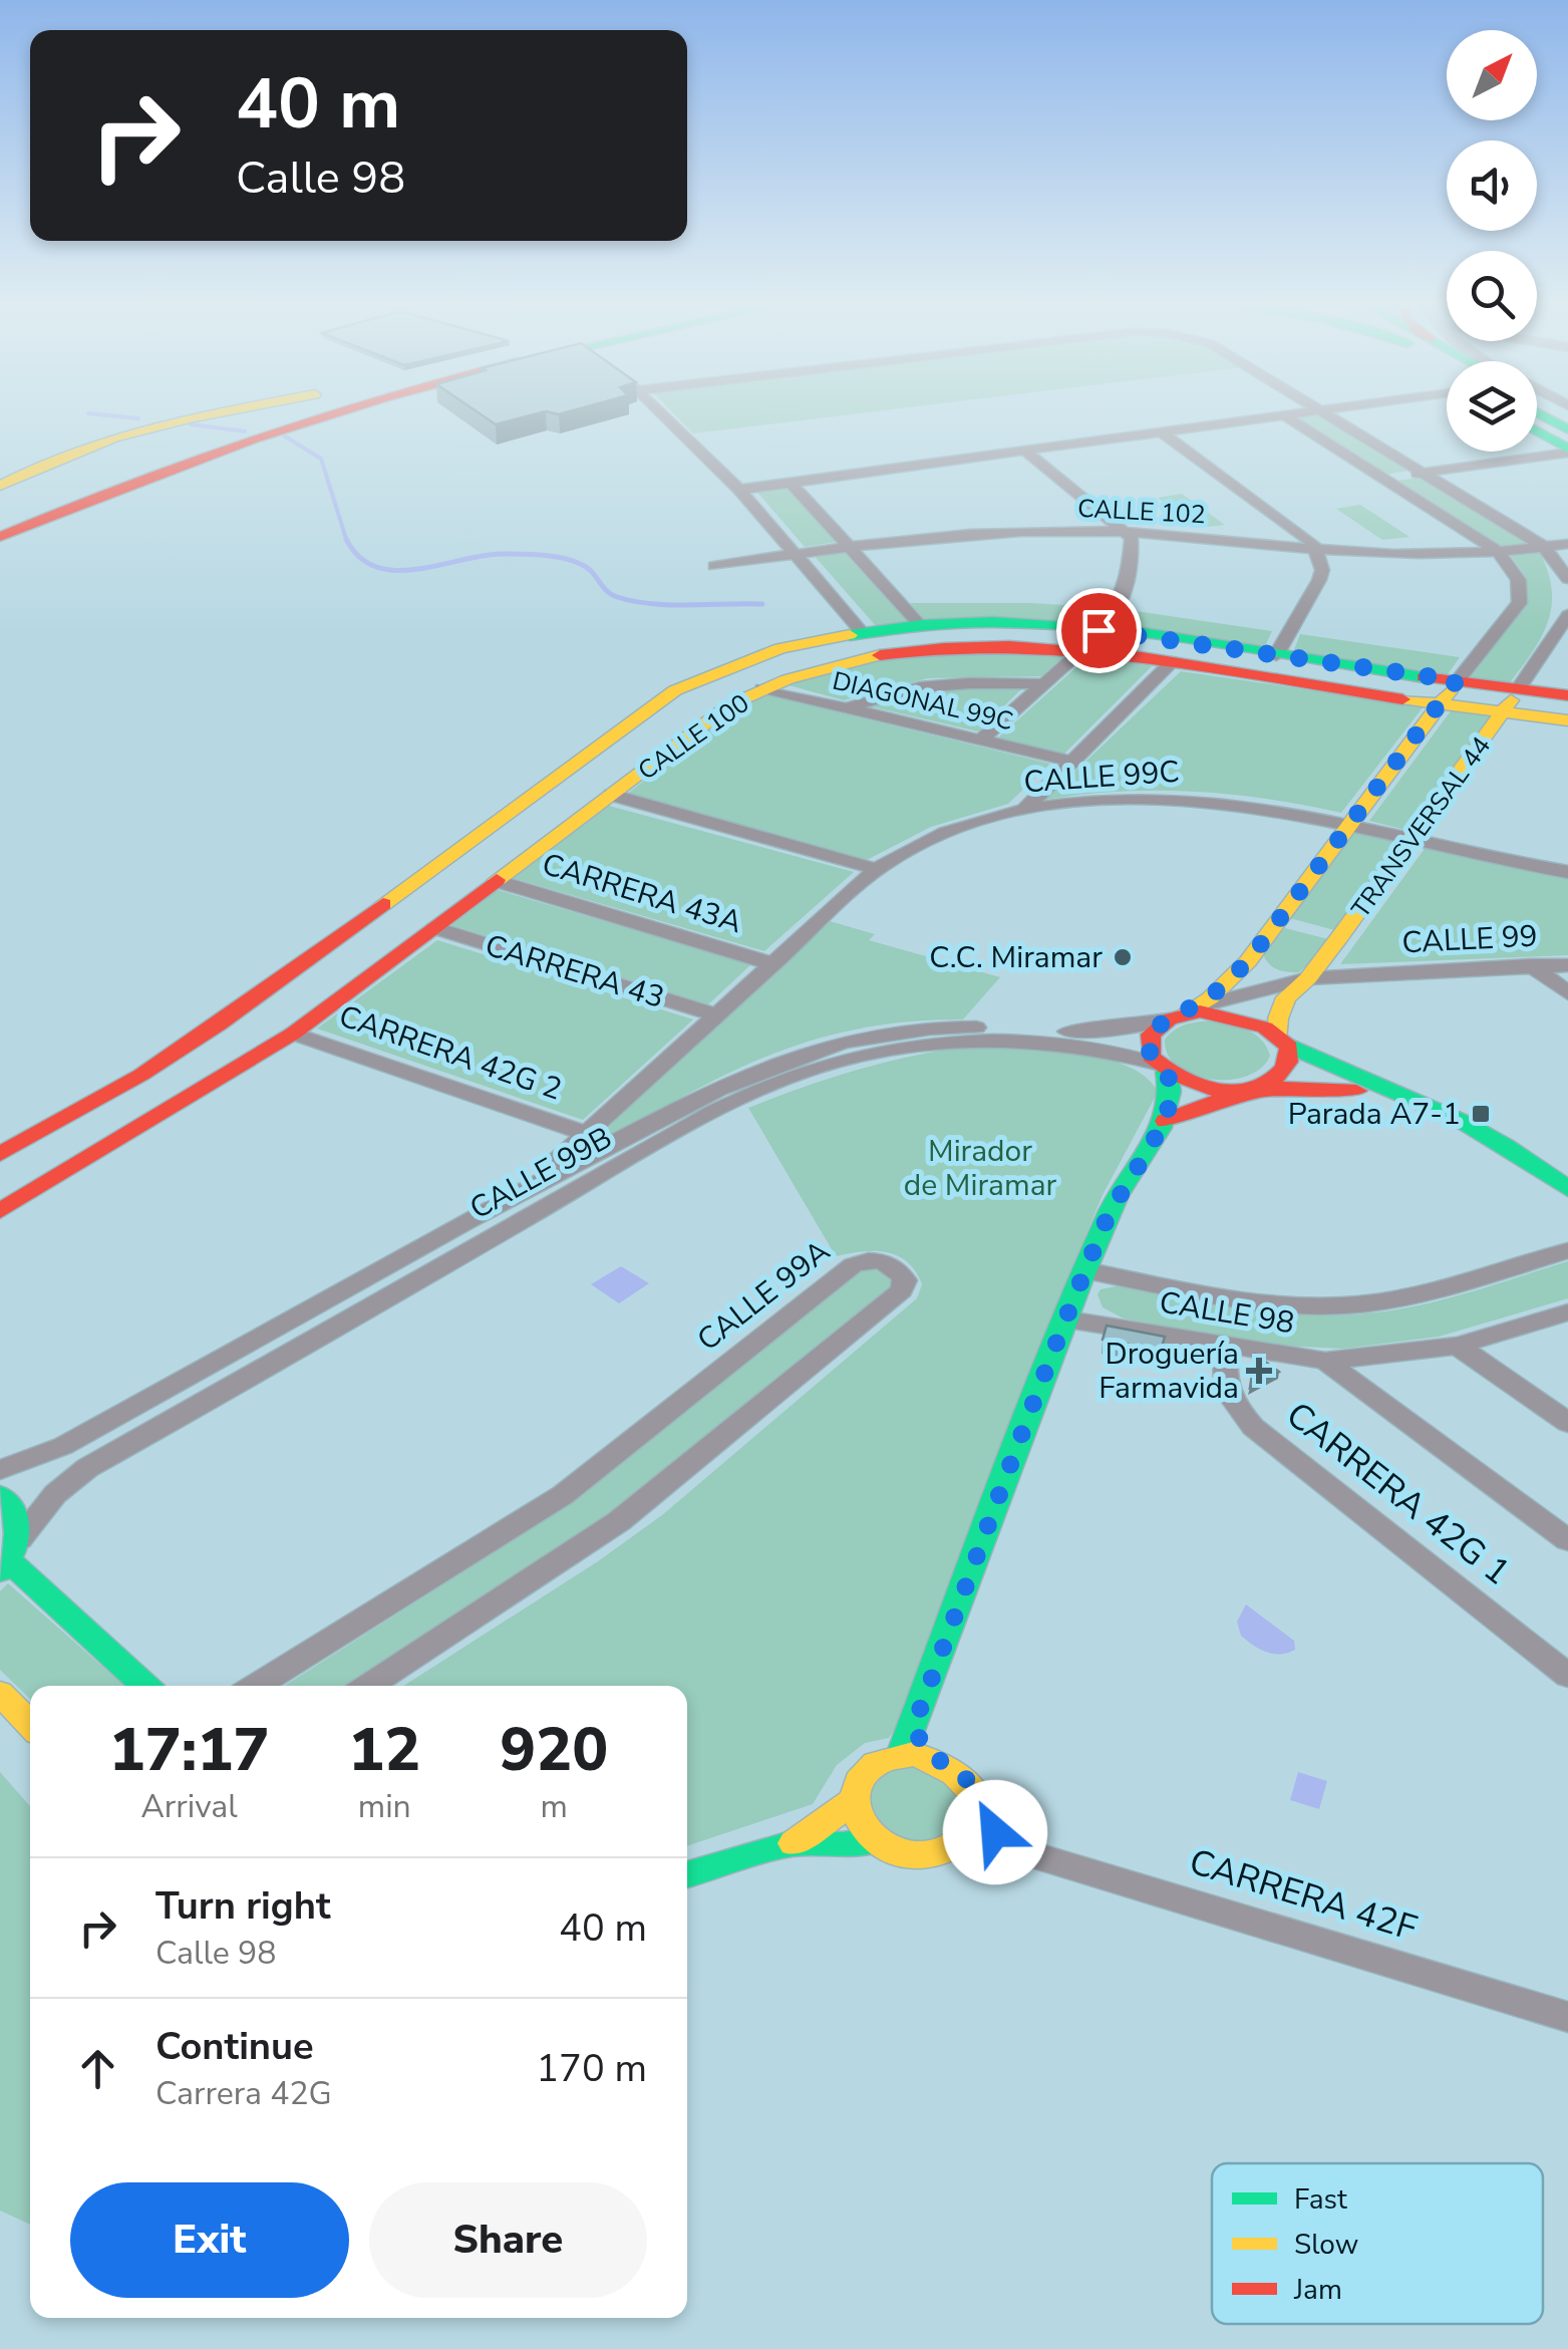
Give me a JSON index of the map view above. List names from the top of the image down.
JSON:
{
  "streets": {
    "main road": ["CALLE 100", "TRANSVERSAL 44"],
    "street": [
      "CALLE 102",
      "DIAGONAL 99C",
      "CALLE 99C",
      "CARRERA 43A",
      "CALLE 99",
      "CARRERA 43",
      "CARRERA 42G 2",
      "CALLE 99B",
      "CALLE 99A",
      "CALLE 98",
      "CARRERA 42G 1",
      "CARRERA 42F"
    ]
  },
  "crossings": [
    ["CALLE 102", "TRANSVERSAL 44"],
    ["DIAGONAL 99C", "CALLE 100"],
    ["CALLE 100", "TRANSVERSAL 44"],
    ["CALLE 100", "CARRERA 43A"],
    ["CALLE 100", "CARRERA 43"],
    ["CALLE 100", "CARRERA 42G 2"],
    ["CALLE 99C", "TRANSVERSAL 44"],
    ["CALLE 99C", "CARRERA 43A"],
    ["CALLE 99C", "CARRERA 43"],
    ["CALLE 99C", "CARRERA 42G 2"],
    ["CALLE 99C", "CALLE 99B"],
    ["TRANSVERSAL 44", "CALLE 99"],
    ["TRANSVERSAL 44", "CALLE 99B"],
    ["CALLE 99", "CALLE 99B"],
    ["CALLE 98", "CARRERA 42G 1"]
  ],
  "parks": ["Mirador de Miramar"],
  "places": {
    "other": ["C.C. Miramar"],
    "transit": ["Parada A7-1"],
    "health": ["Droguería Farmavida"]
  },
  "legend": ["Fast", "Slow", "Jam"],
  "north": "top right",
  "page": {
    "turn": ["40 m", "Calle 98"],
    "eta": [
      "17:17",
      "Arrival",
      "12",
      "min",
      "920",
      "m"
    ],
    "list": [
      {
        "name": "Turn right",
        "note": "Calle 98",
        "value": "40 m"
      },
      {
        "name": "Continue",
        "note": "Carrera 42G",
        "value": "170 m"
      }
    ],
    "buttons": ["Exit", "Share"]
  }
}
